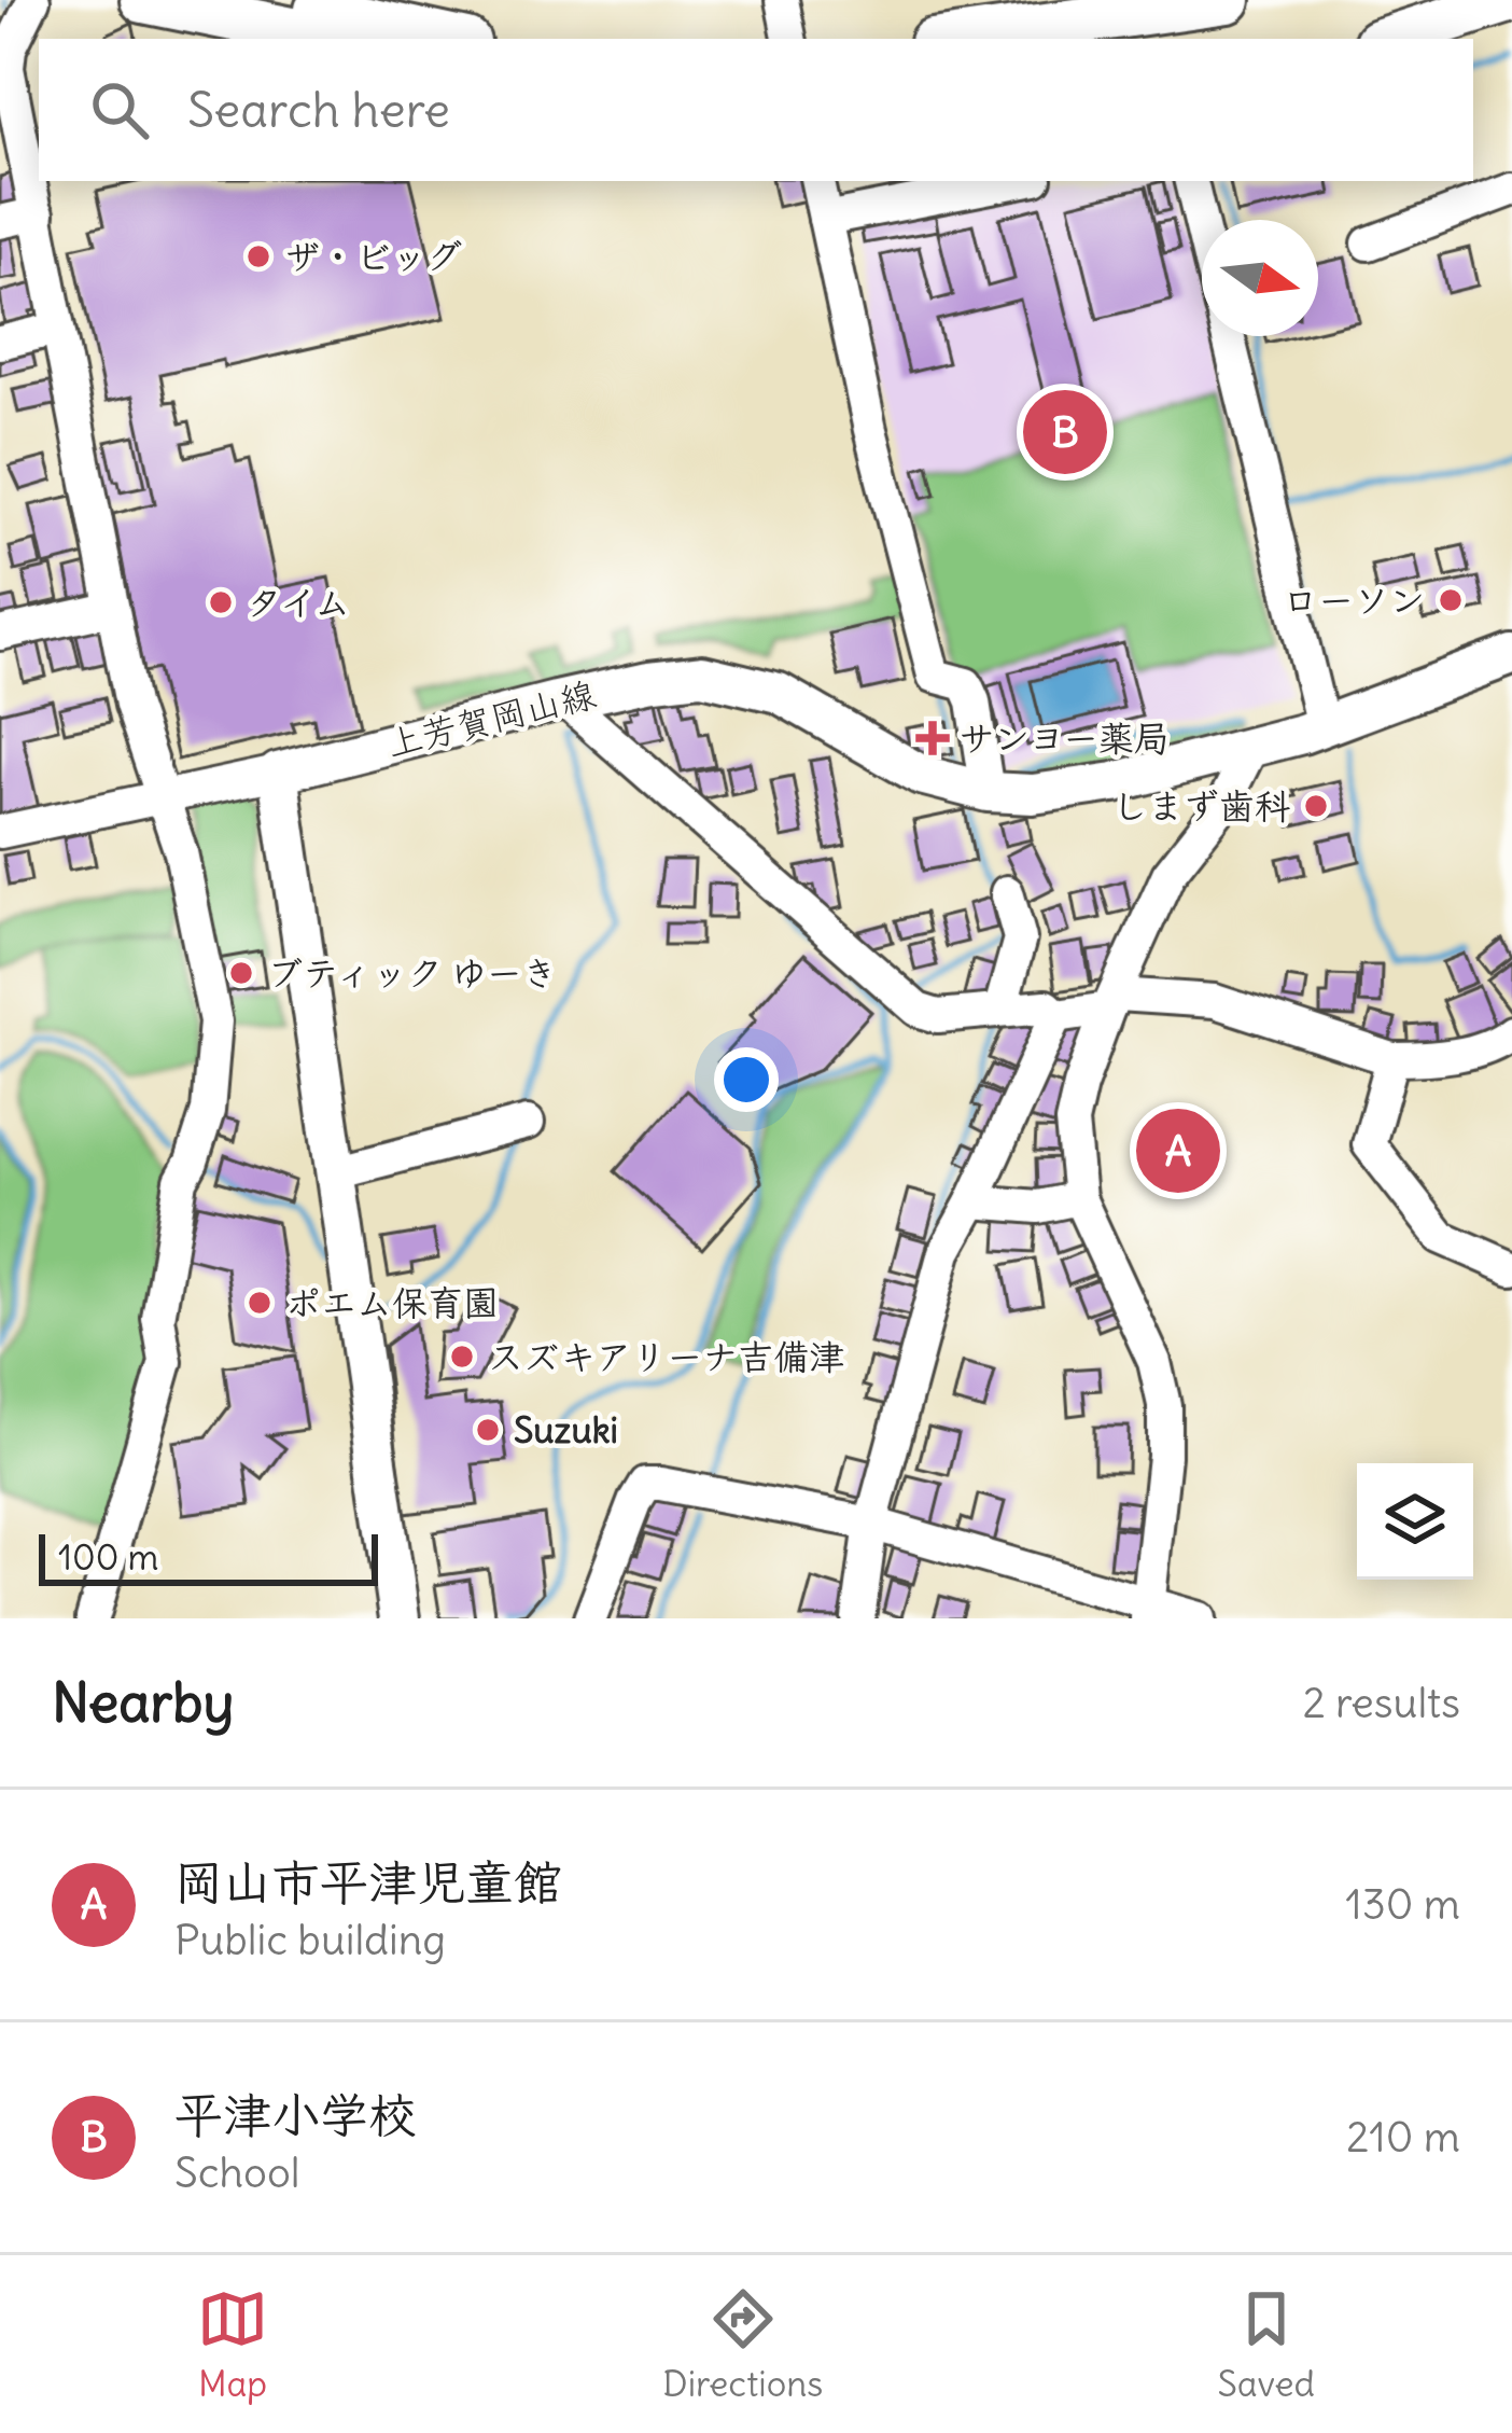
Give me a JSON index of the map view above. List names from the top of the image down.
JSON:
{
  "streets": {
    "main road": ["上芳賀岡山線"]
  },
  "places": {
    "other": [
      "ザ・ビッグ",
      "ローソン",
      "タイム",
      "しまず歯科",
      "ブティック ゆーき",
      "ポエム保育園",
      "スズキアリーナ吉備津",
      "Suzuki"
    ],
    "health": ["サンヨー薬局"]
  },
  "scale_bar": "100 m",
  "north": "right",
  "page": {
    "search": "Search here",
    "pins": ["B", "A"],
    "scale": "100 m",
    "heading": ["Nearby", "2 results"],
    "list": [
      {
        "mark": "A",
        "name": "岡山市平津児童館",
        "note": "Public building",
        "value": "130 m"
      },
      {
        "mark": "B",
        "name": "平津小学校",
        "note": "School",
        "value": "210 m"
      }
    ],
    "nav": ["Map", "Directions", "Saved"]
  }
}
